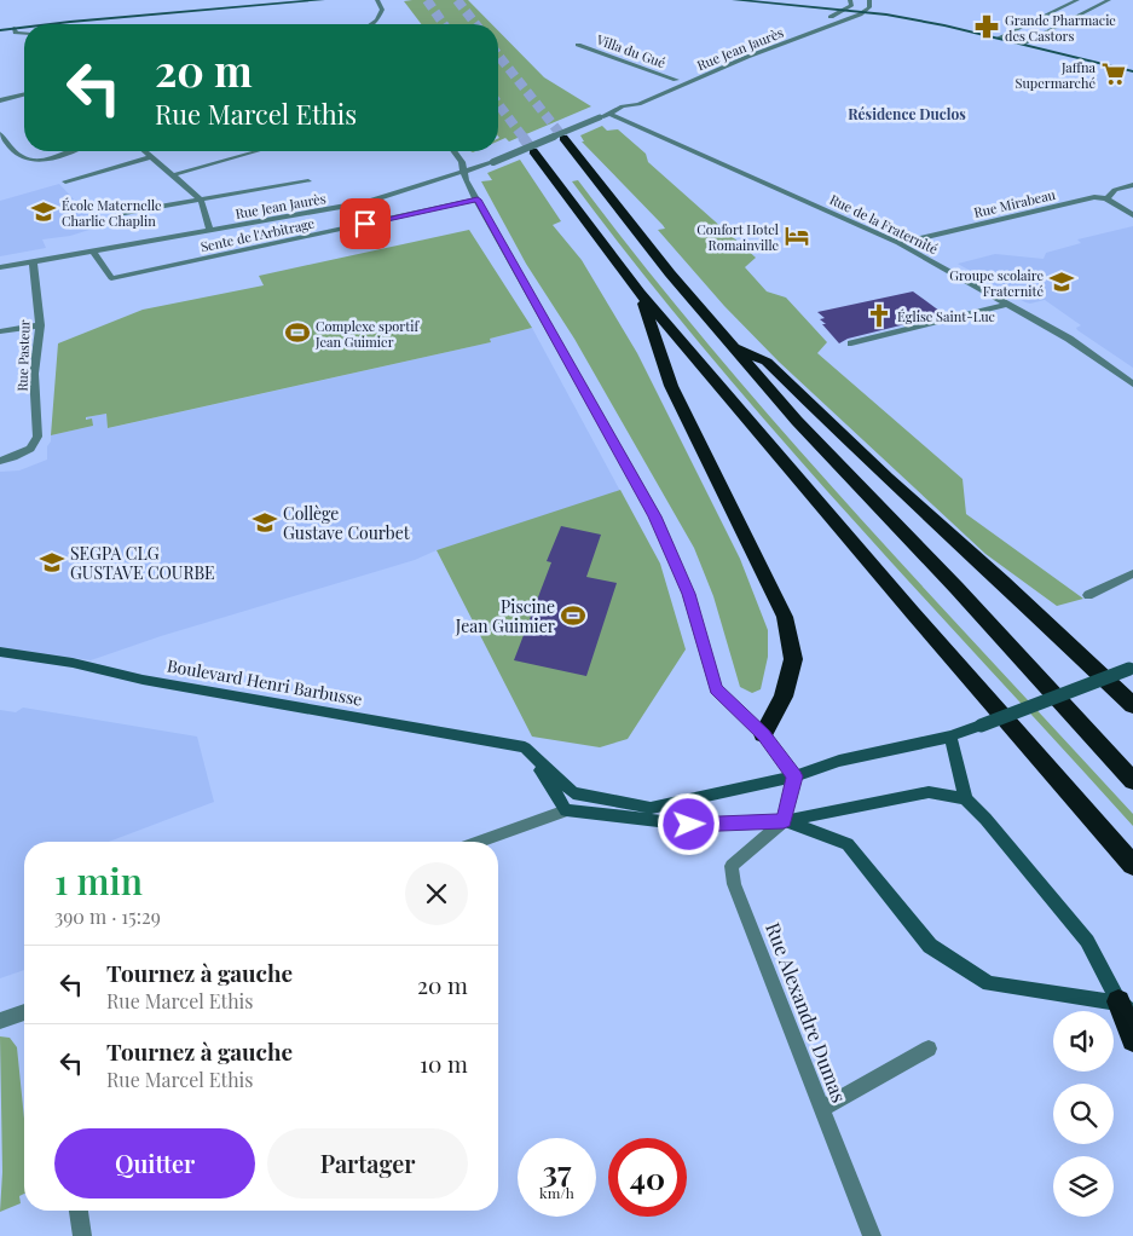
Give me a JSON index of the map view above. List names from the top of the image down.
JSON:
{
  "streets": {
    "street": [
      "Rue Jean Jaurès",
      "Villa du Gué",
      "Rue Mirabeau",
      "Rue de la Fraternité",
      "Sente de l'Arbitrage",
      "Rue Pasteur",
      "Boulevard Henri Barbusse",
      "Rue Alexandre Dumas"
    ]
  },
  "crossings": [
    ["Rue Jean Jaurès", "Villa du Gué"],
    ["Rue Jean Jaurès", "Rue de la Fraternité"],
    ["Rue Jean Jaurès", "Sente de l'Arbitrage"],
    ["Rue Jean Jaurès", "Rue Pasteur"],
    ["Rue Mirabeau", "Rue de la Fraternité"]
  ],
  "districts": ["Résidence Duclos"],
  "places": {
    "pharmacy": ["Grande Pharmacie des Castors"],
    "supermarket": ["Jaffna Supermarché"],
    "school or university": [
      "École Maternelle Charlie Chaplin",
      "Groupe scolaire Fraternité",
      "Collège Gustave Courbet",
      "SEGPA CLG GUSTAVE COURBE"
    ],
    "hotel": ["Confort Hotel Romainville"],
    "church": ["Église Saint-Luc"],
    "sports": ["Complexe sportif Jean Guimier", "Piscine Jean Guimier"]
  },
  "page": {
    "turn": ["20 m", "Rue Marcel Ethis"],
    "heading": ["1 min", "390 m · 15:29"],
    "list": [
      {
        "name": "Tournez à gauche",
        "note": "Rue Marcel Ethis",
        "value": "20 m"
      },
      {
        "name": "Tournez à gauche",
        "note": "Rue Marcel Ethis",
        "value": "10 m"
      }
    ],
    "buttons": ["Quitter", "Partager"],
    "speed": "37 km/h",
    "limit": "40"
  }
}
